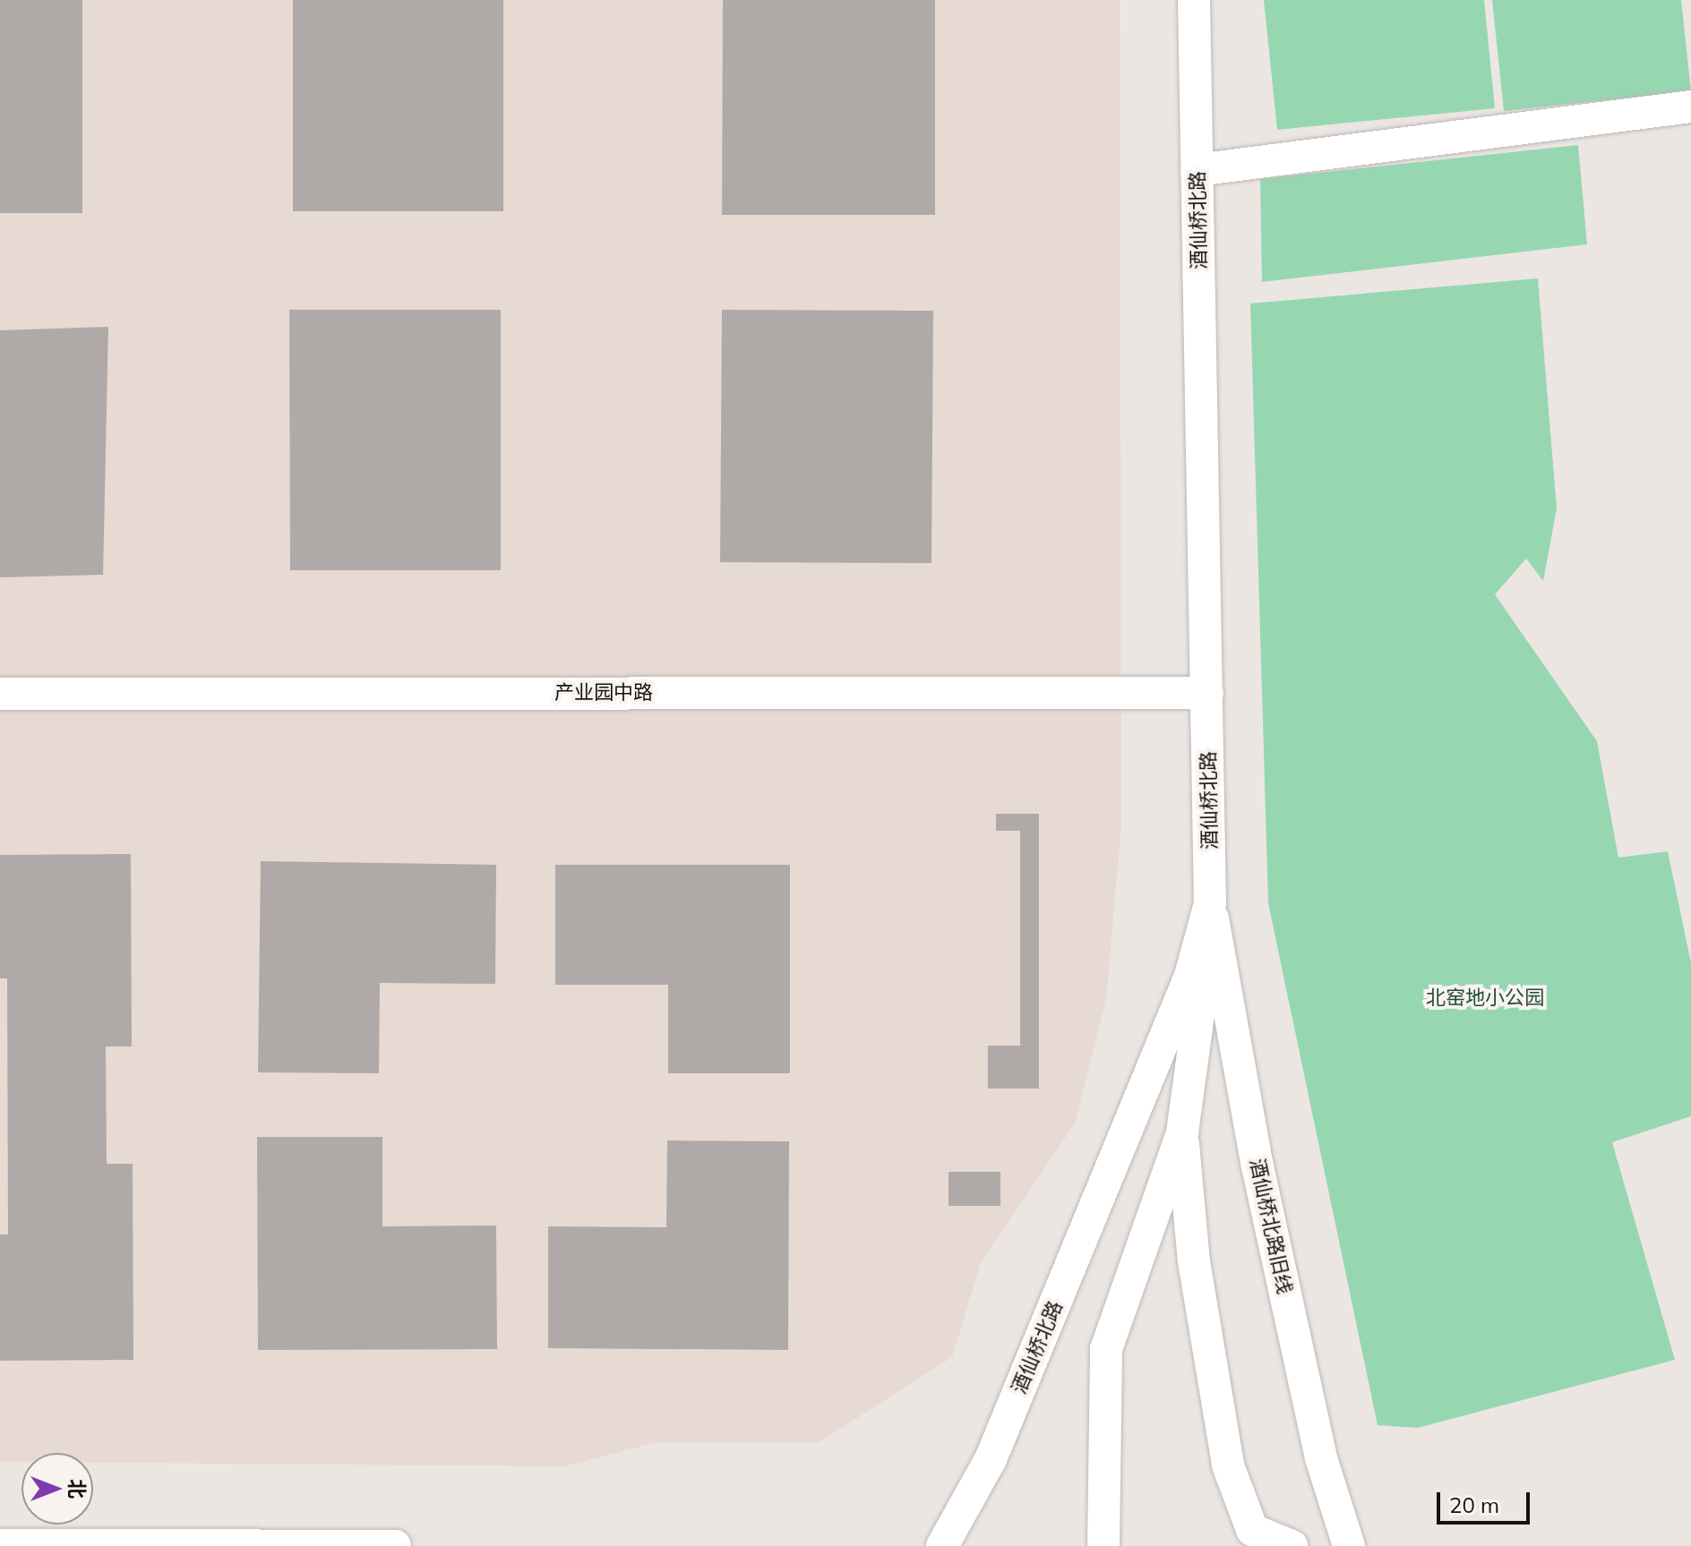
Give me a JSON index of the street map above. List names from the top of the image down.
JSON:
{
  "streets": {
    "street": ["酒仙桥北路", "产业园中路", "酒仙桥北路旧线"]
  },
  "crossings": [
    ["酒仙桥北路", "产业园中路"],
    ["酒仙桥北路", "酒仙桥北路旧线"]
  ],
  "parks": ["北窑地小公园"],
  "scale_bar": "20 m",
  "north": "right"
}
